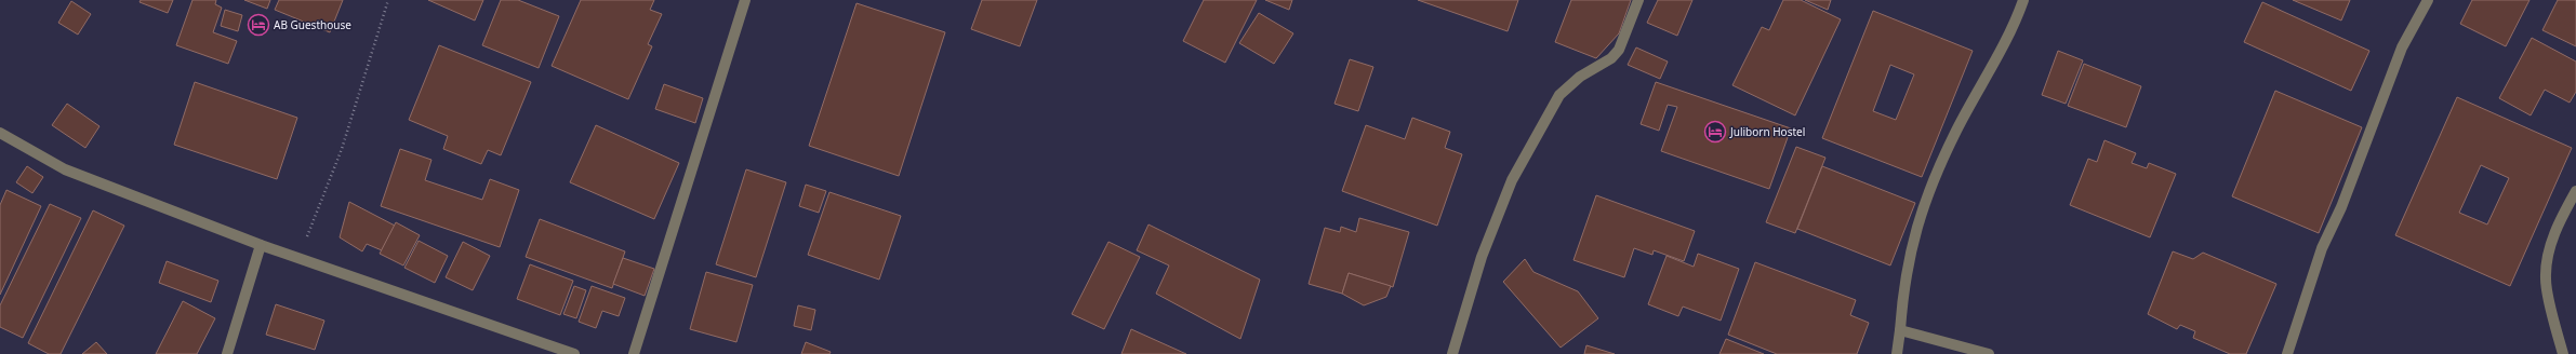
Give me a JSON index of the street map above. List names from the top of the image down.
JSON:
{
  "places": {
    "hotel": ["AB Guesthouse", "Juliborn Hostel"]
  }
}
